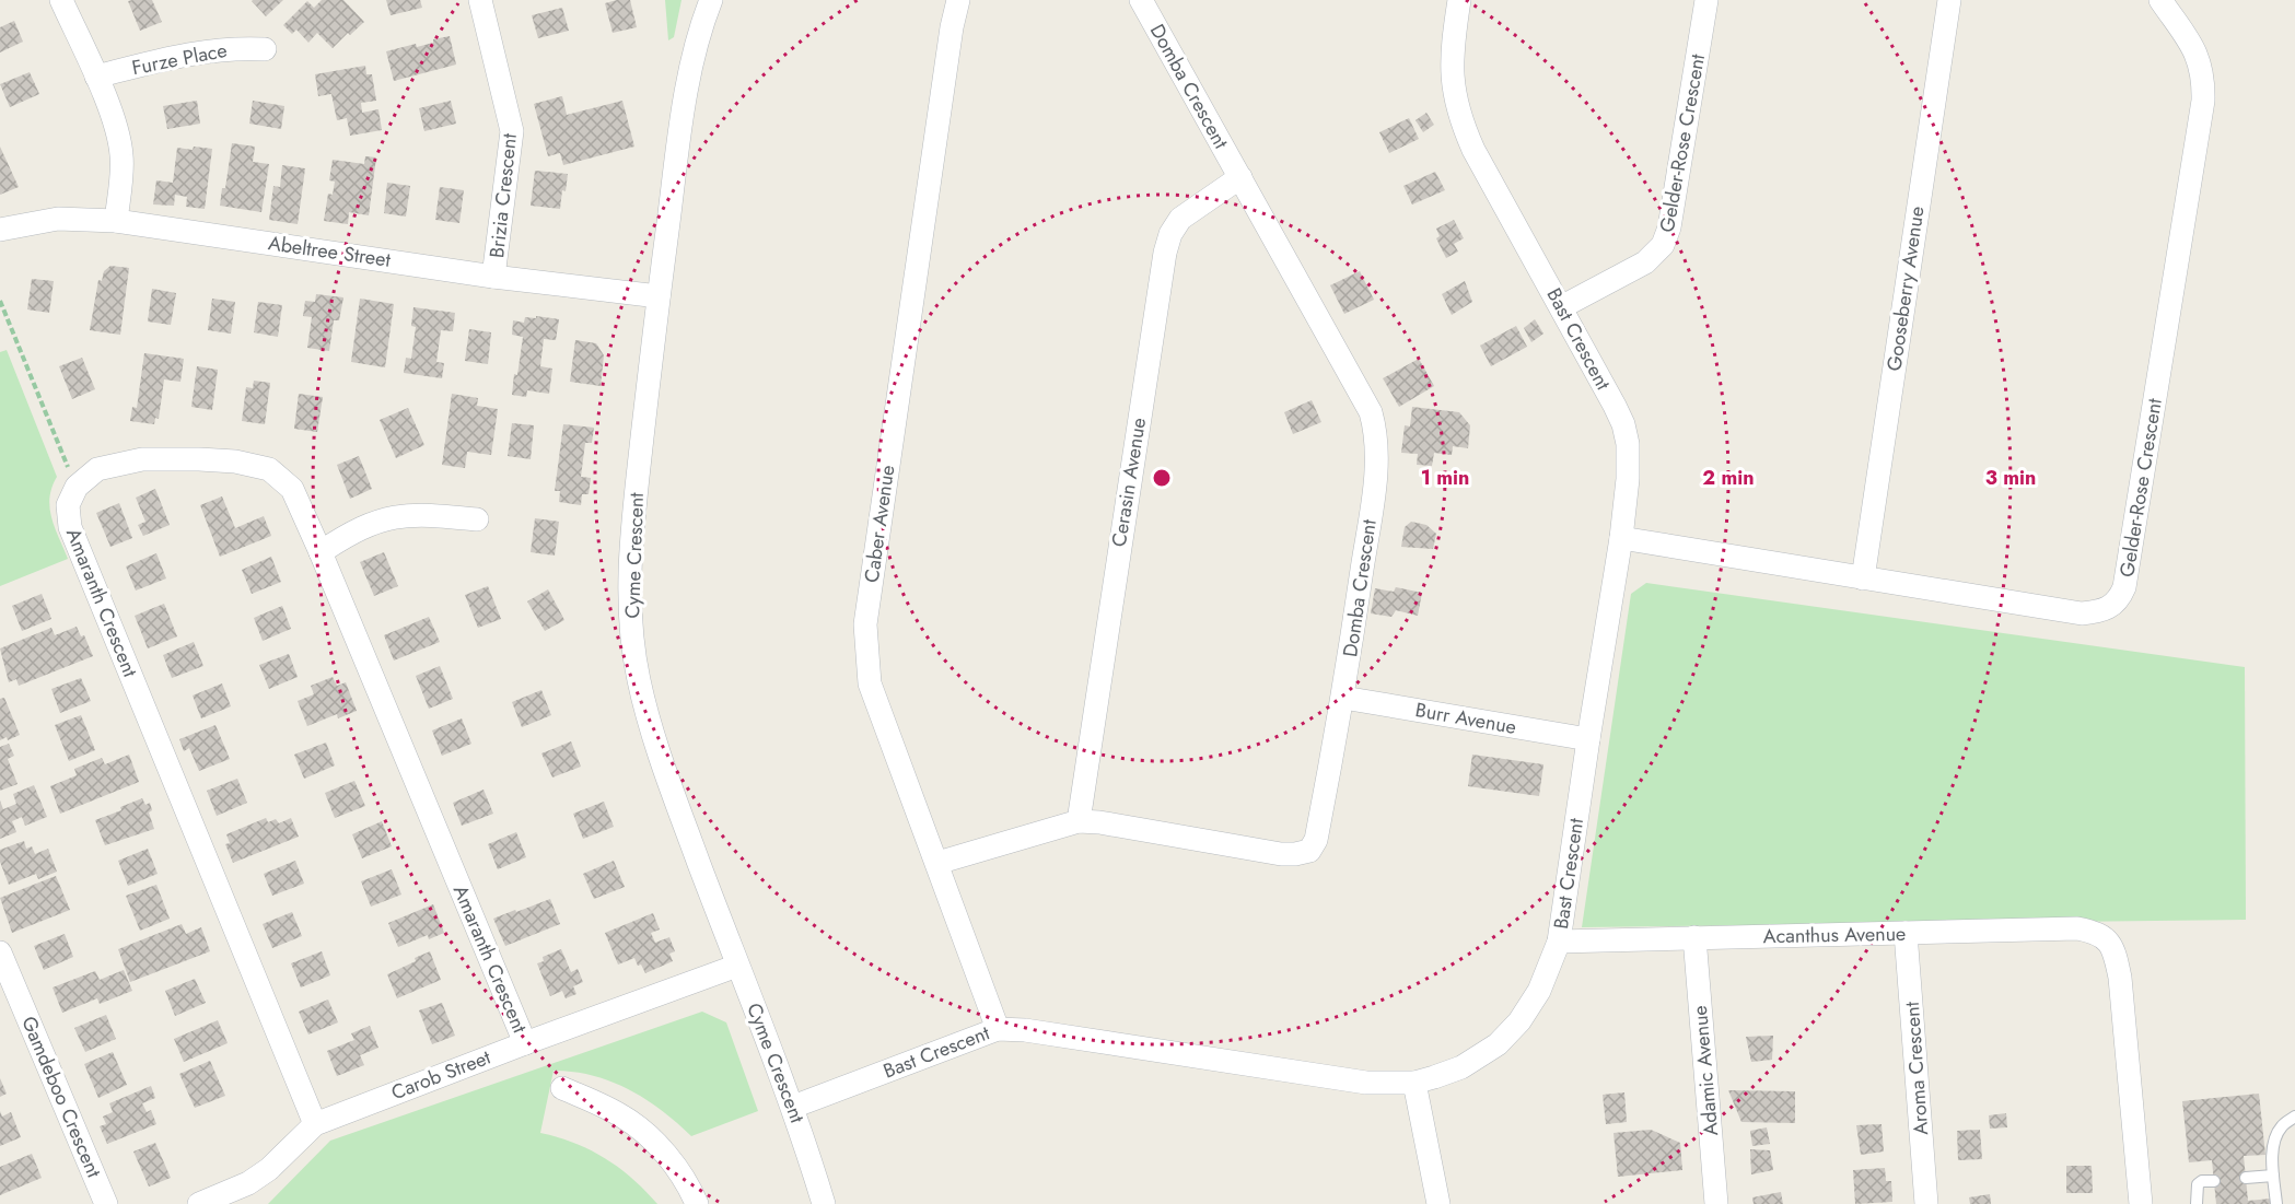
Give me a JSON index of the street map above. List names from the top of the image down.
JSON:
{
  "streets": {
    "street": [
      "Furze Place",
      "Domba Crescent",
      "Gelder-Rose Crescent",
      "Brizia Crescent",
      "Abeltree Street",
      "Gooseberry Avenue",
      "Bast Crescent",
      "Cerasin Avenue",
      "Caber Avenue",
      "Cyme Crescent",
      "Amaranth Crescent",
      "Burr Avenue",
      "Acanthus Avenue",
      "Aroma Crescent",
      "Adamic Avenue",
      "Carob Street",
      "Gamdeboo Crescent"
    ]
  },
  "crossings": [
    ["Domba Crescent", "Cerasin Avenue"],
    ["Domba Crescent", "Caber Avenue"],
    ["Domba Crescent", "Burr Avenue"],
    ["Gelder-Rose Crescent", "Gooseberry Avenue"],
    ["Gelder-Rose Crescent", "Bast Crescent"],
    ["Brizia Crescent", "Abeltree Street"],
    ["Abeltree Street", "Cyme Crescent"],
    ["Bast Crescent", "Caber Avenue"],
    ["Bast Crescent", "Cyme Crescent"],
    ["Bast Crescent", "Burr Avenue"],
    ["Bast Crescent", "Acanthus Avenue"],
    ["Cyme Crescent", "Carob Street"],
    ["Amaranth Crescent", "Carob Street"],
    ["Acanthus Avenue", "Aroma Crescent"],
    ["Acanthus Avenue", "Adamic Avenue"]
  ],
  "rings": ["1 min", "2 min", "3 min"]
}
